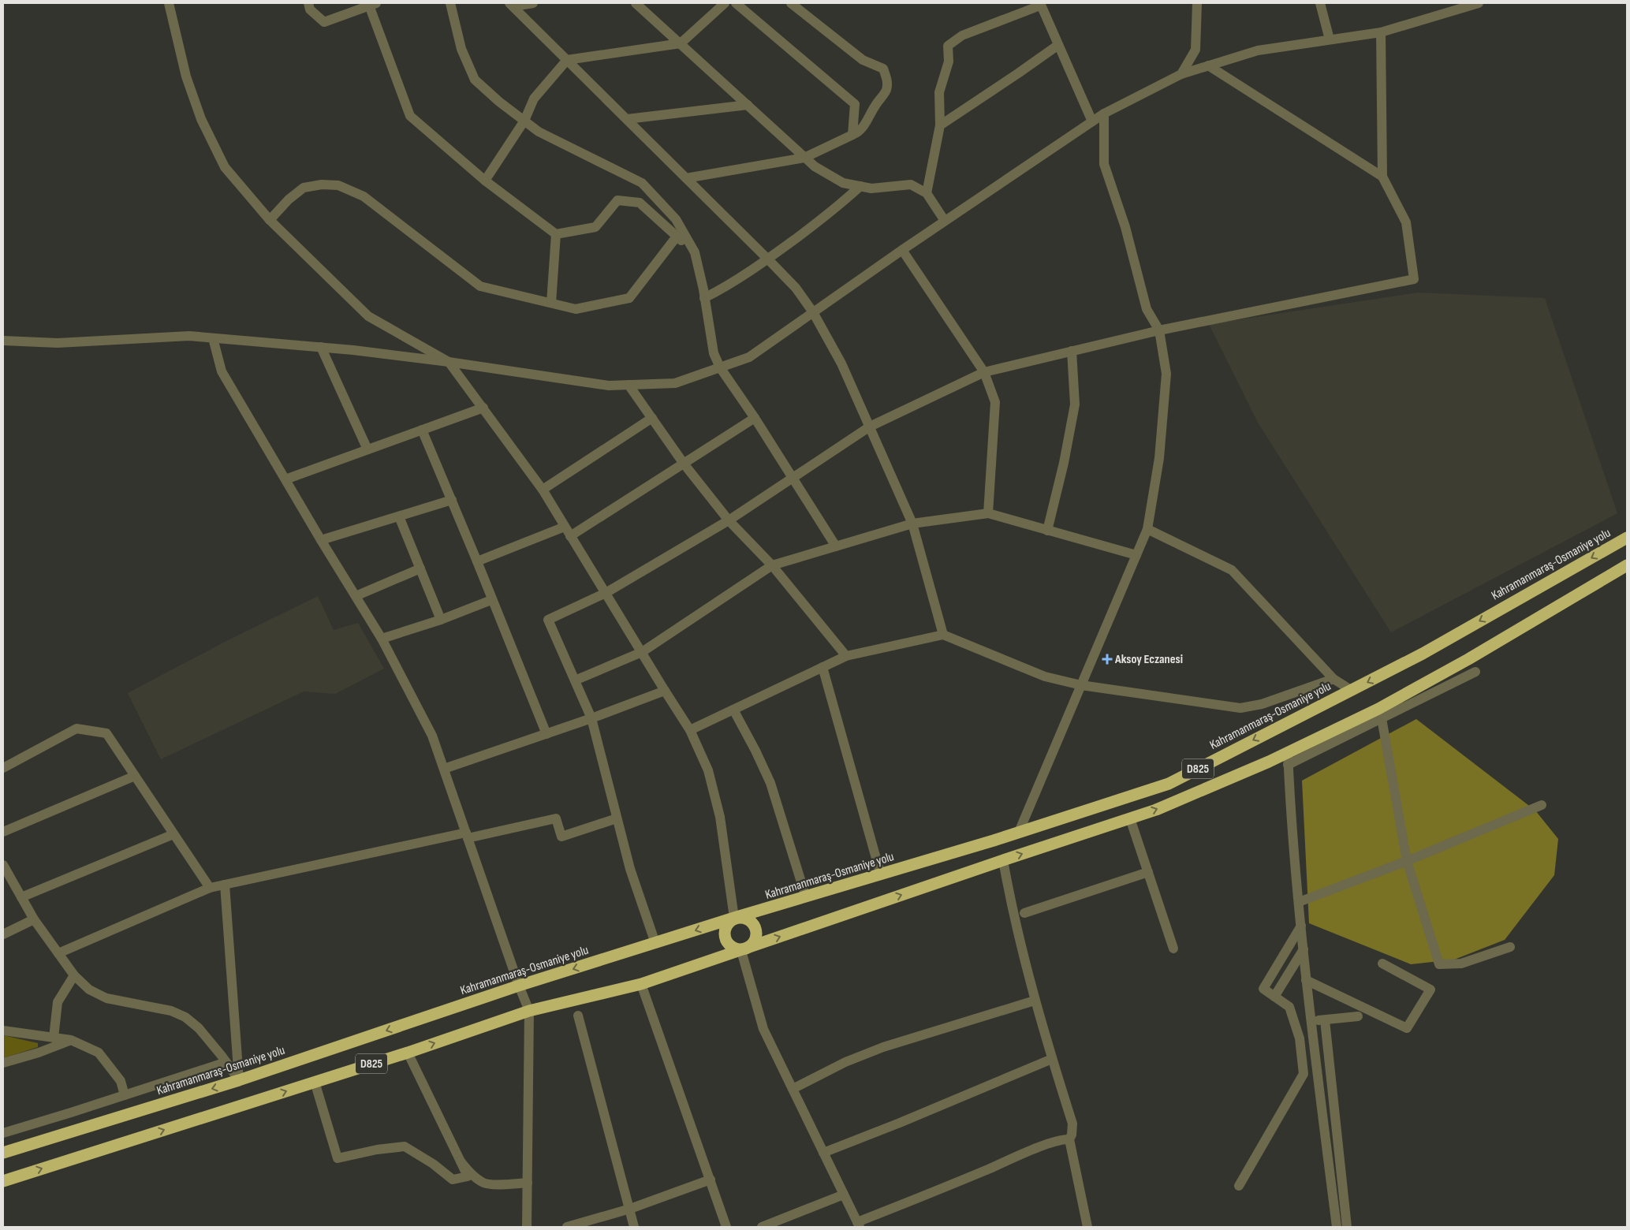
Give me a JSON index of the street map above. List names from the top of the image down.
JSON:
{
  "streets": {
    "highway": ["Kahramanmaraş-Osmaniye yolu", "D825"]
  },
  "crossings": [
    ["Kahramanmaraş-Osmaniye yolu", "D825"]
  ],
  "places": {
    "health": ["Aksoy Eczanesi"]
  }
}
